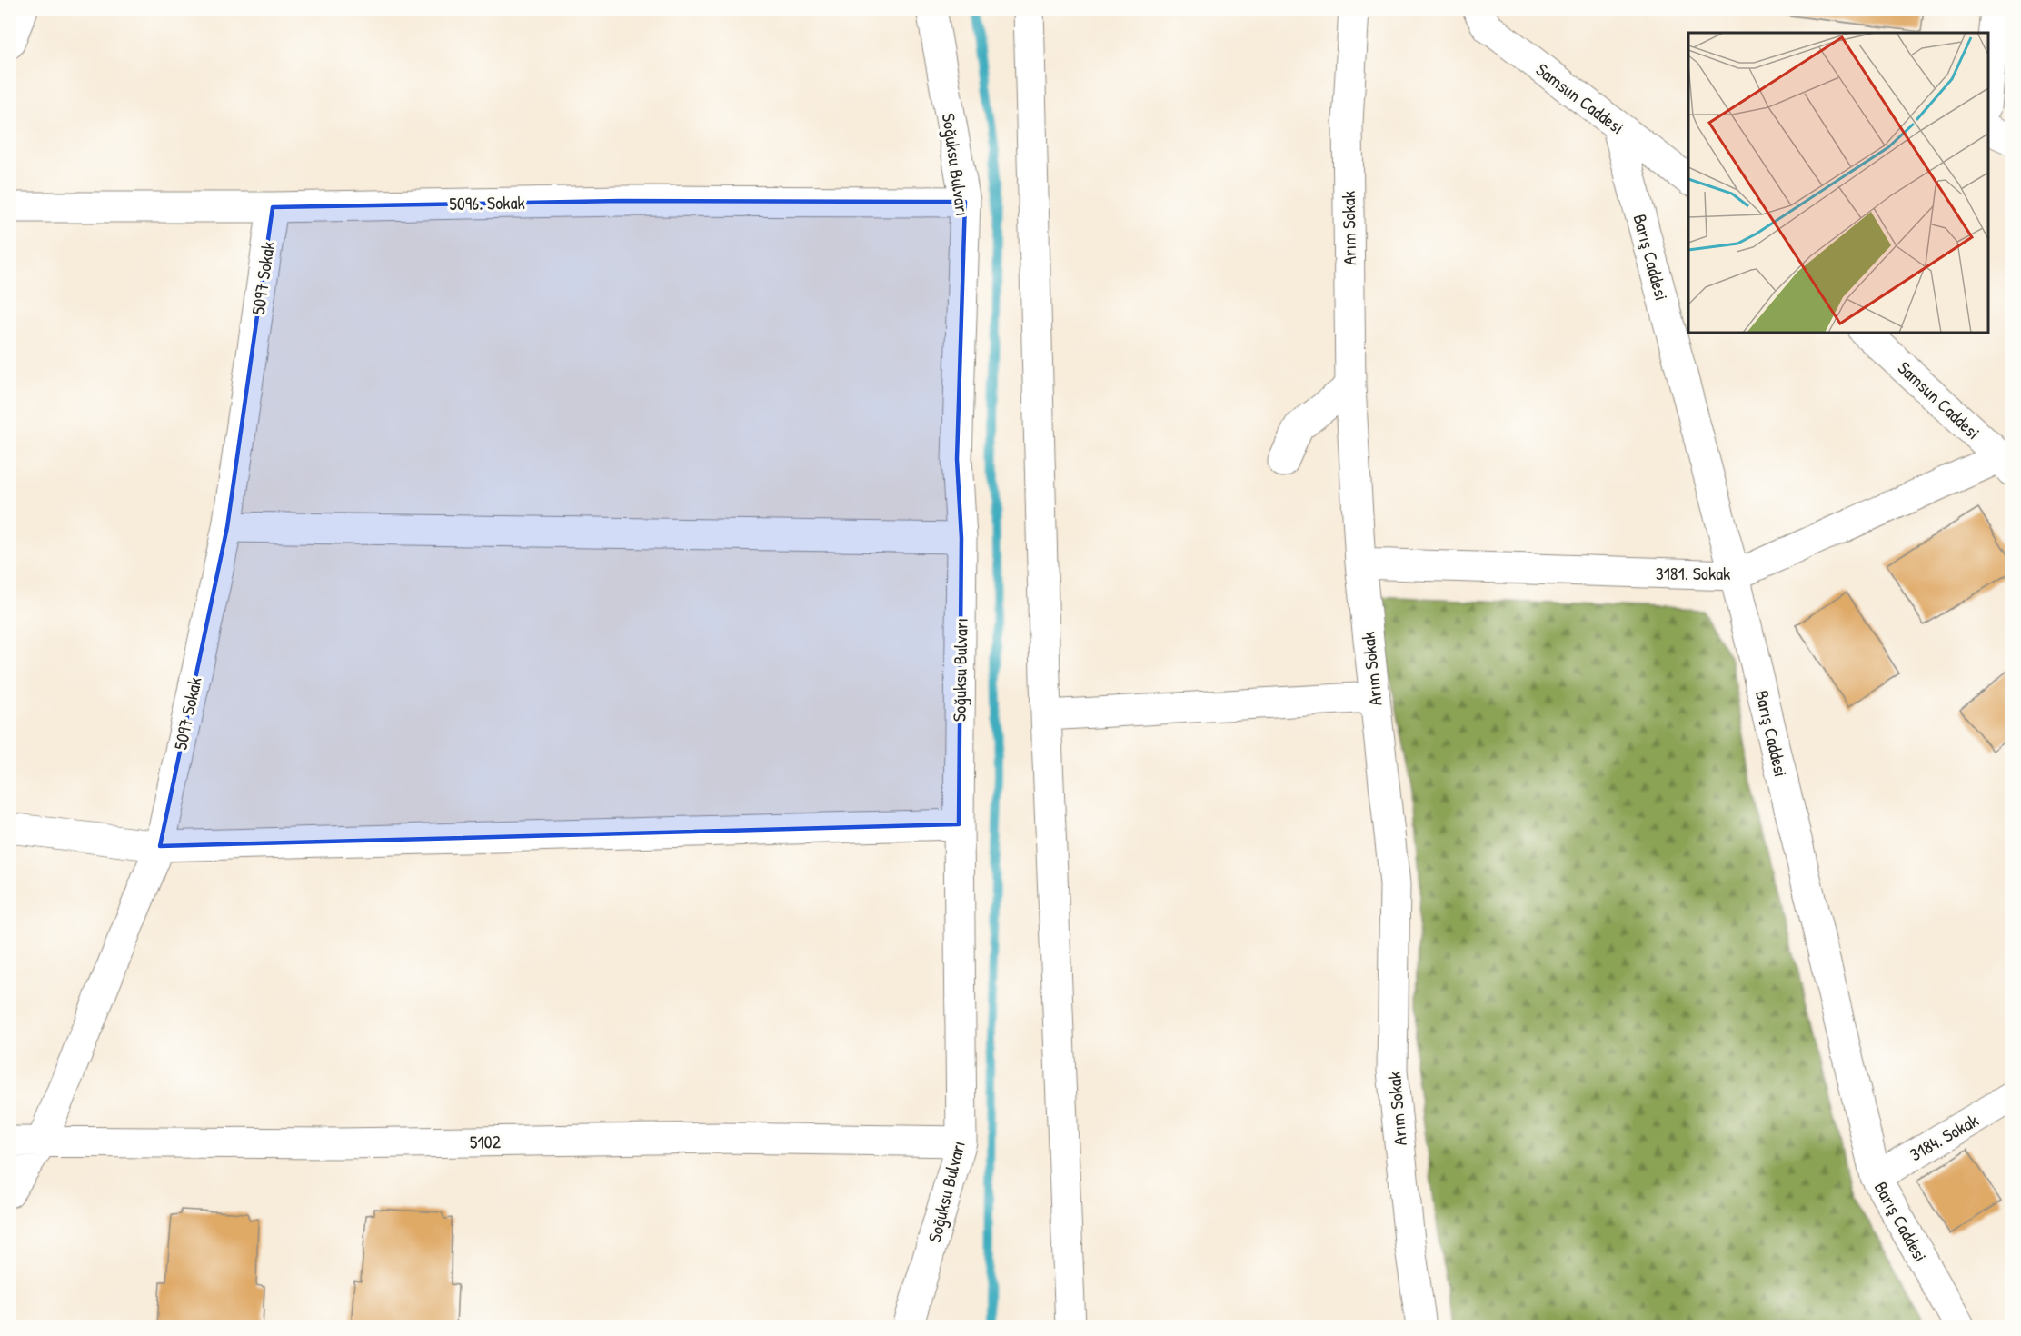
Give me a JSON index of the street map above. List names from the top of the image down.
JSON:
{
  "streets": {
    "street": [
      "Samsun Caddesi",
      "Soğuksu Bulvarı",
      "5096. Sokak",
      "Arım Sokak",
      "Barış Caddesi",
      "5097 Sokak",
      "3181. Sokak",
      "3184. Sokak",
      "5102"
    ]
  },
  "crossings": [
    ["Samsun Caddesi", "Barış Caddesi"],
    ["Samsun Caddesi", "3181. Sokak"],
    ["Soğuksu Bulvarı", "5096. Sokak"],
    ["Soğuksu Bulvarı", "5102"],
    ["5096. Sokak", "5097 Sokak"],
    ["Arım Sokak", "3181. Sokak"],
    ["Barış Caddesi", "3181. Sokak"],
    ["Barış Caddesi", "3184. Sokak"],
    ["5097 Sokak", "5102"]
  ]
}
